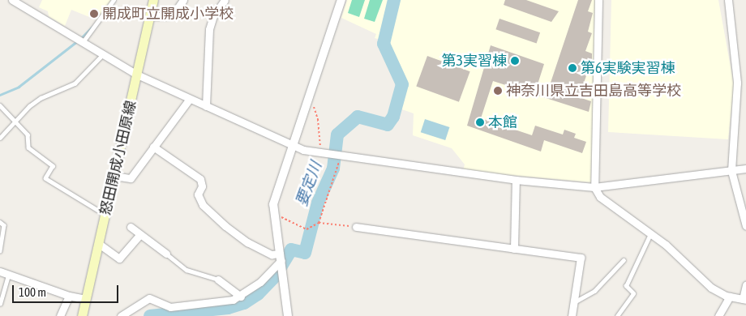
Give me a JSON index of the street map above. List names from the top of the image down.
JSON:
{
  "streets": {
    "main road": ["怒田開成小田原線"]
  },
  "water": ["要定川"],
  "places": [
    "開成町立開成小学校",
    "第3実習棟",
    "第6実験実習棟",
    "神奈川県立吉田島高等学校",
    "本館"
  ],
  "scale_bar": "100 m"
}
